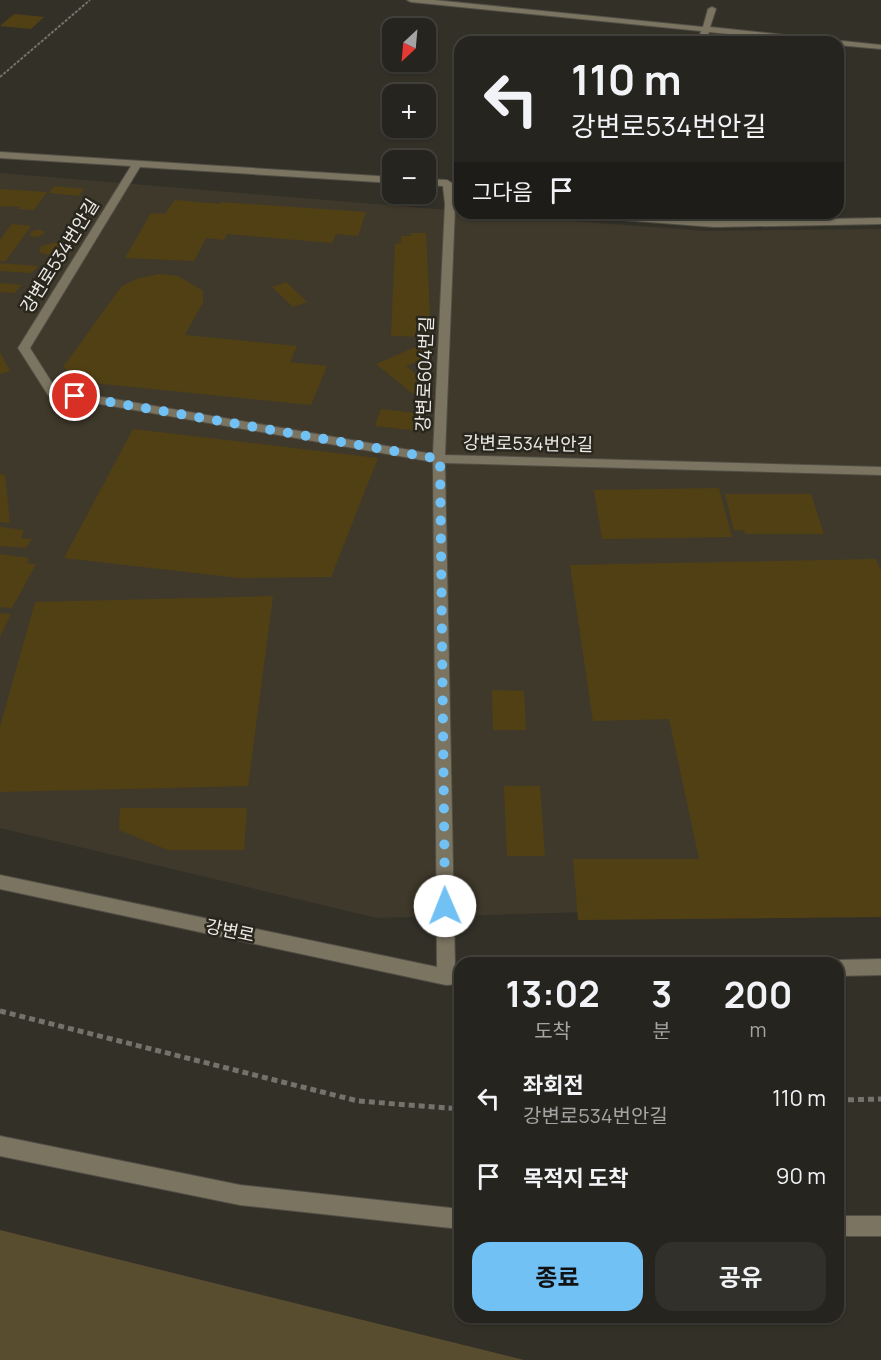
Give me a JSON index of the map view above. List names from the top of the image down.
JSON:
{
  "streets": {
    "street": ["강변로534번안길", "강변로604번길", "강변로"]
  },
  "crossings": [
    ["강변로534번안길", "강변로604번길"],
    ["강변로604번길", "강변로"]
  ],
  "north": "bottom left",
  "page": {
    "map_buttons": ["+", "−"],
    "turn": ["110 m", "강변로534번안길"],
    "then": "그다음",
    "eta": [
      "13:02",
      "도착",
      "3",
      "분",
      "200",
      "m"
    ],
    "list": [
      {
        "name": "좌회전",
        "note": "강변로534번안길",
        "value": "110 m"
      },
      {
        "name": "목적지 도착",
        "value": "90 m"
      }
    ],
    "buttons": ["종료", "공유"]
  }
}
